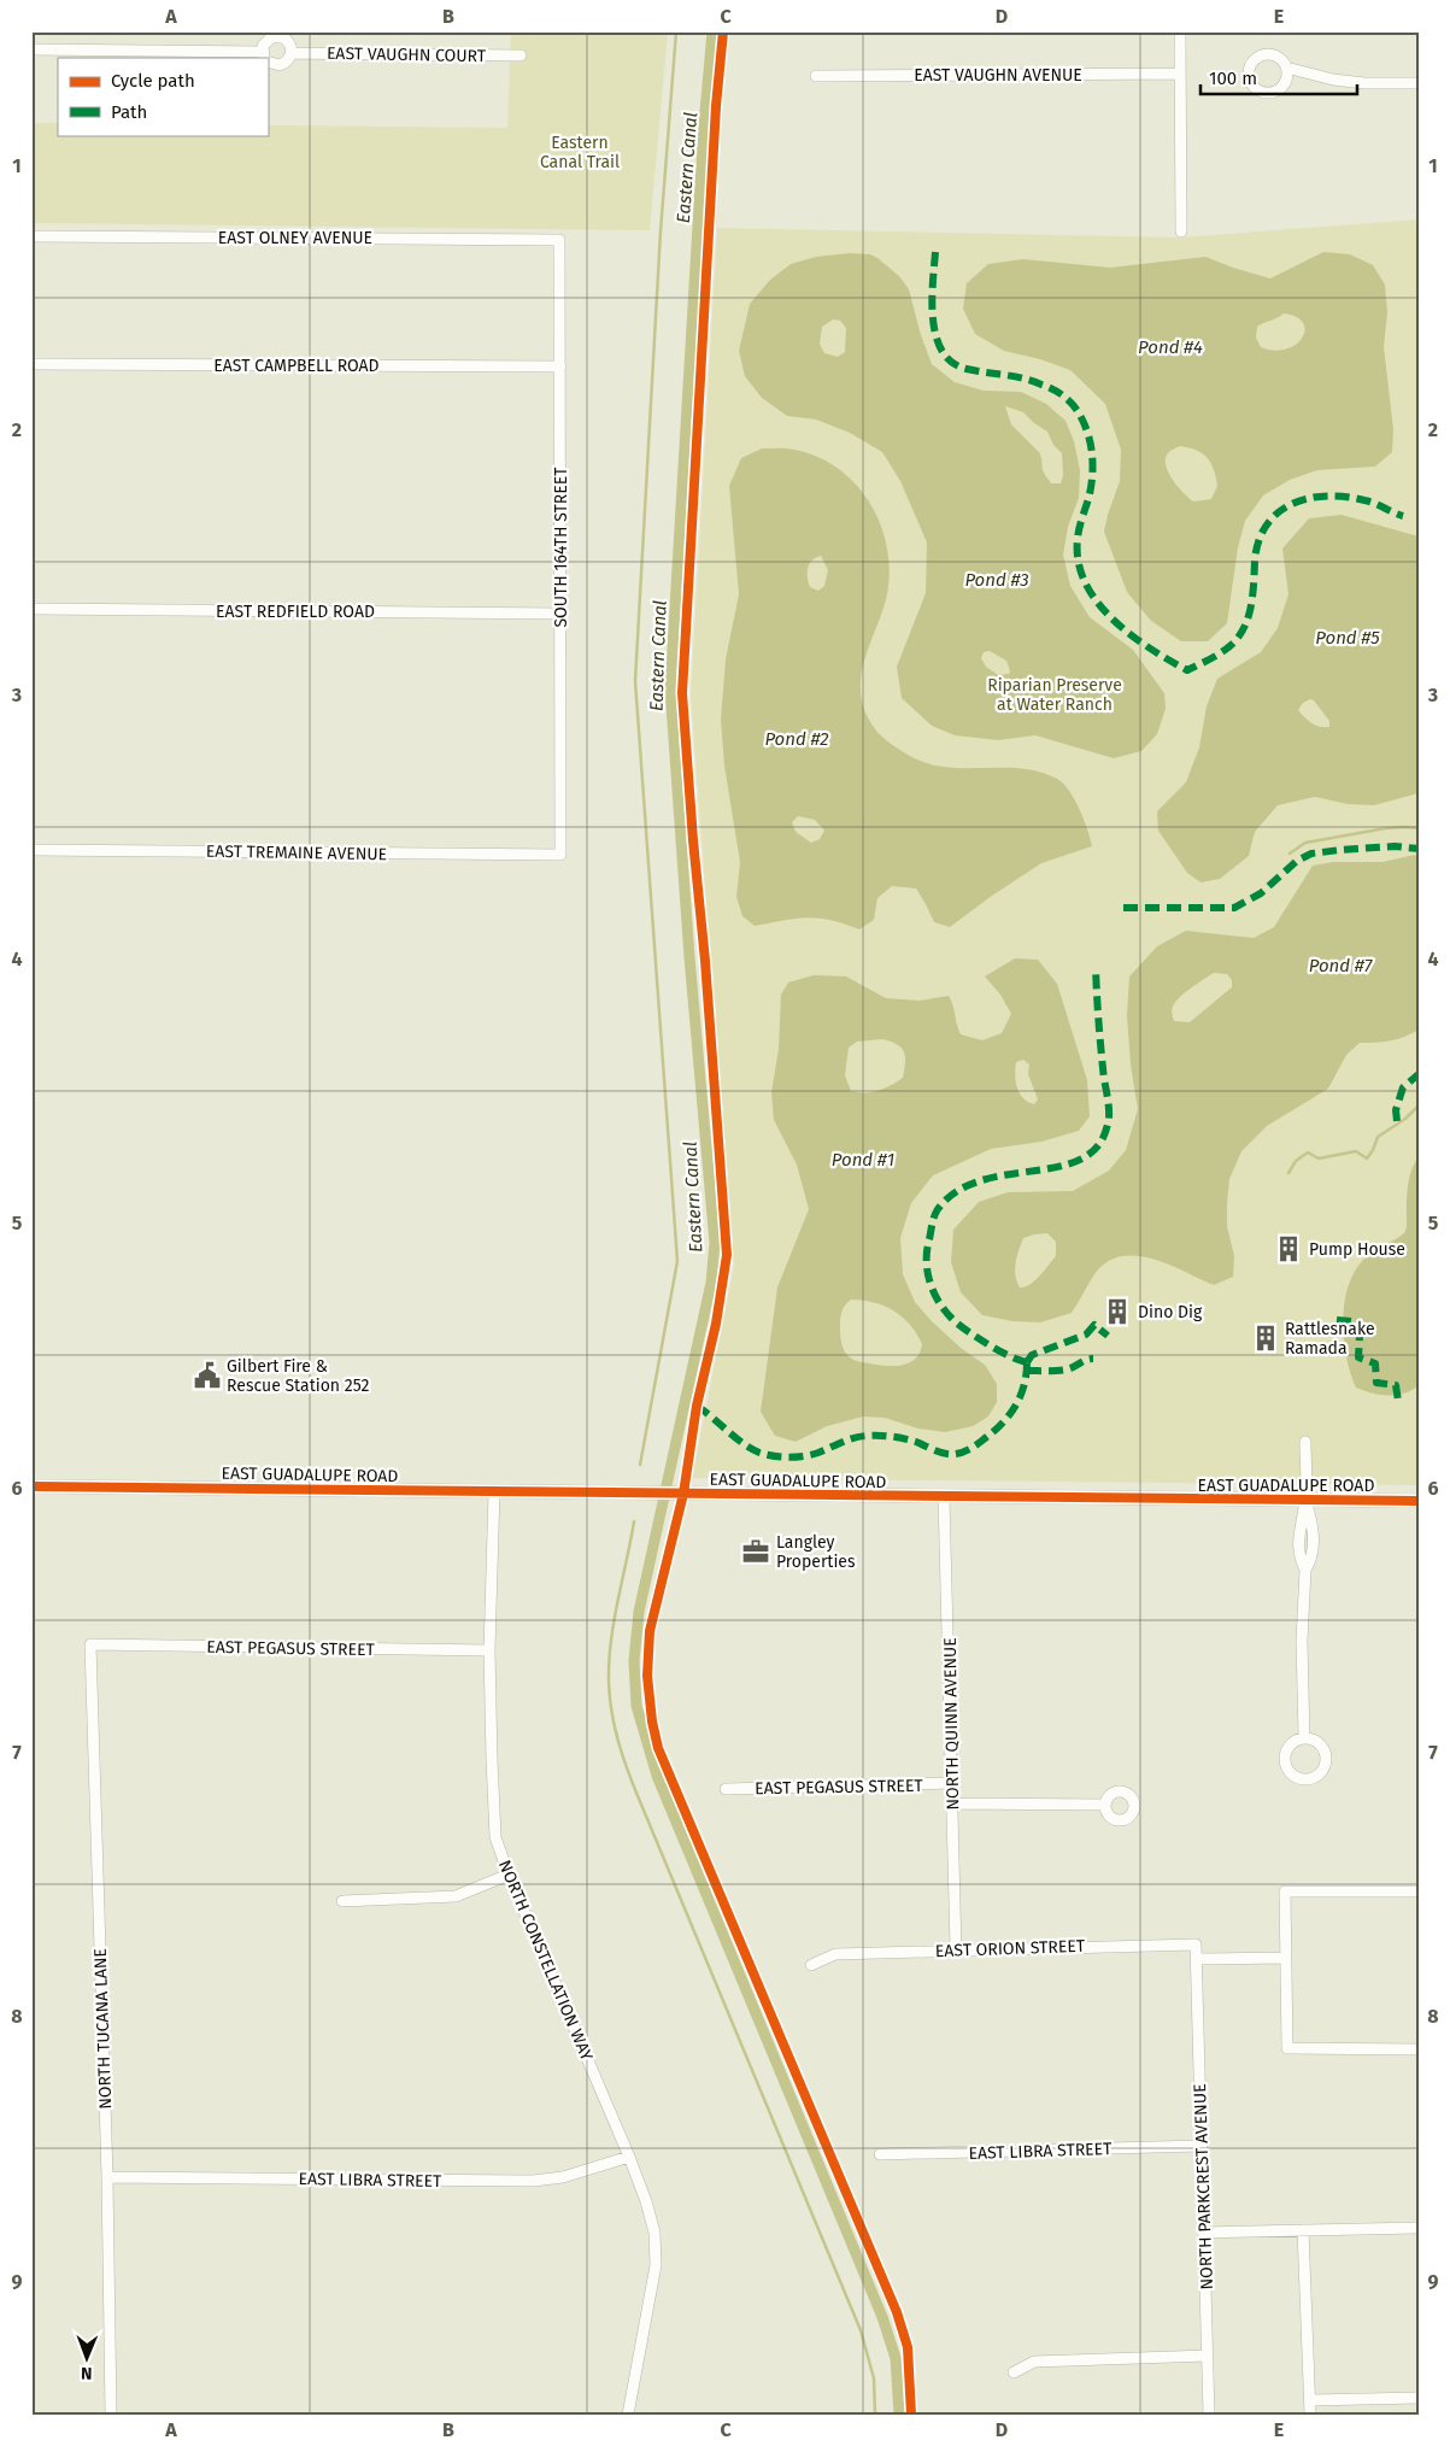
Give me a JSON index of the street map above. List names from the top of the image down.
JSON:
{
  "streets": {
    "main road": ["EAST GUADALUPE ROAD"],
    "street": [
      "EAST VAUGHN COURT",
      "EAST VAUGHN AVENUE",
      "EAST OLNEY AVENUE",
      "EAST CAMPBELL ROAD",
      "SOUTH 164TH STREET",
      "EAST REDFIELD ROAD",
      "EAST TREMAINE AVENUE",
      "EAST PEGASUS STREET",
      "NORTH QUINN AVENUE",
      "EAST ORION STREET",
      "NORTH CONSTELLATION WAY",
      "NORTH TUCANA LANE",
      "EAST LIBRA STREET",
      "NORTH PARKCREST AVENUE"
    ]
  },
  "crossings": [
    ["EAST OLNEY AVENUE", "SOUTH 164TH STREET"],
    ["EAST CAMPBELL ROAD", "SOUTH 164TH STREET"],
    ["SOUTH 164TH STREET", "EAST REDFIELD ROAD"],
    ["SOUTH 164TH STREET", "EAST TREMAINE AVENUE"],
    ["EAST GUADALUPE ROAD", "NORTH QUINN AVENUE"],
    ["EAST GUADALUPE ROAD", "NORTH CONSTELLATION WAY"],
    ["EAST PEGASUS STREET", "NORTH QUINN AVENUE"],
    ["EAST PEGASUS STREET", "NORTH CONSTELLATION WAY"],
    ["EAST PEGASUS STREET", "NORTH TUCANA LANE"],
    ["NORTH QUINN AVENUE", "EAST ORION STREET"],
    ["EAST ORION STREET", "NORTH PARKCREST AVENUE"],
    ["NORTH CONSTELLATION WAY", "EAST LIBRA STREET"],
    ["NORTH TUCANA LANE", "EAST LIBRA STREET"],
    ["EAST LIBRA STREET", "NORTH PARKCREST AVENUE"]
  ],
  "water": [
    "Eastern Canal",
    "Pond #4",
    "Pond #3",
    "Pond #5",
    "Pond #2",
    "Pond #7",
    "Pond #1"
  ],
  "parks": ["Eastern Canal Trail", "Riparian Preserve at Water Ranch"],
  "places": {
    "building": ["Pump House", "Dino Dig", "Rattlesnake Ramada"],
    "public building": ["Gilbert Fire & Rescue Station 252"],
    "office": ["Langley Properties"]
  },
  "legend": ["Cycle path", "Path"],
  "scale_bar": "100 m",
  "north": "bottom",
  "grid": {
    "columns": [
      "A",
      "B",
      "C",
      "D",
      "E"
    ],
    "rows": [
      "1",
      "2",
      "3",
      "4",
      "5",
      "6",
      "7",
      "8",
      "9"
    ]
  }
}
